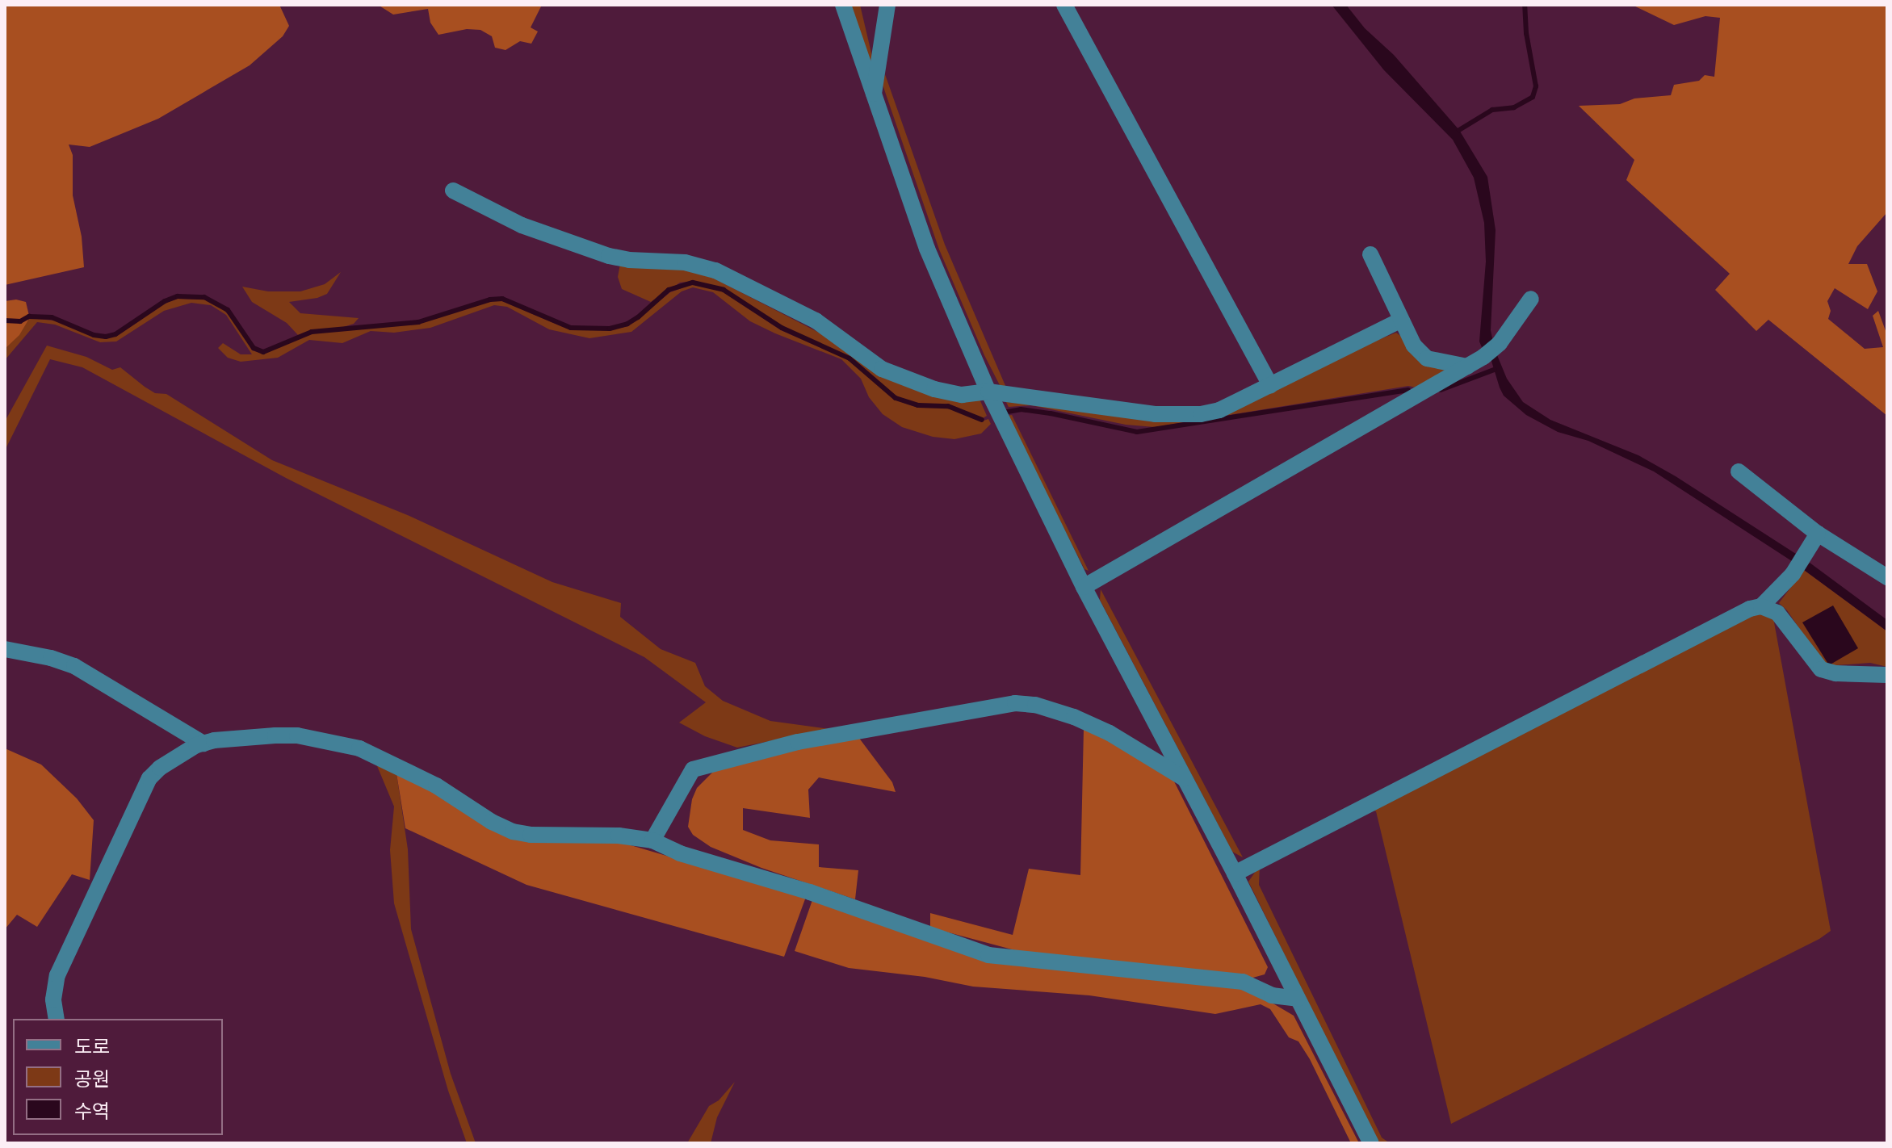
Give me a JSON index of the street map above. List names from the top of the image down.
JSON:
{
  "legend": ["도로", "공원", "수역"]
}
